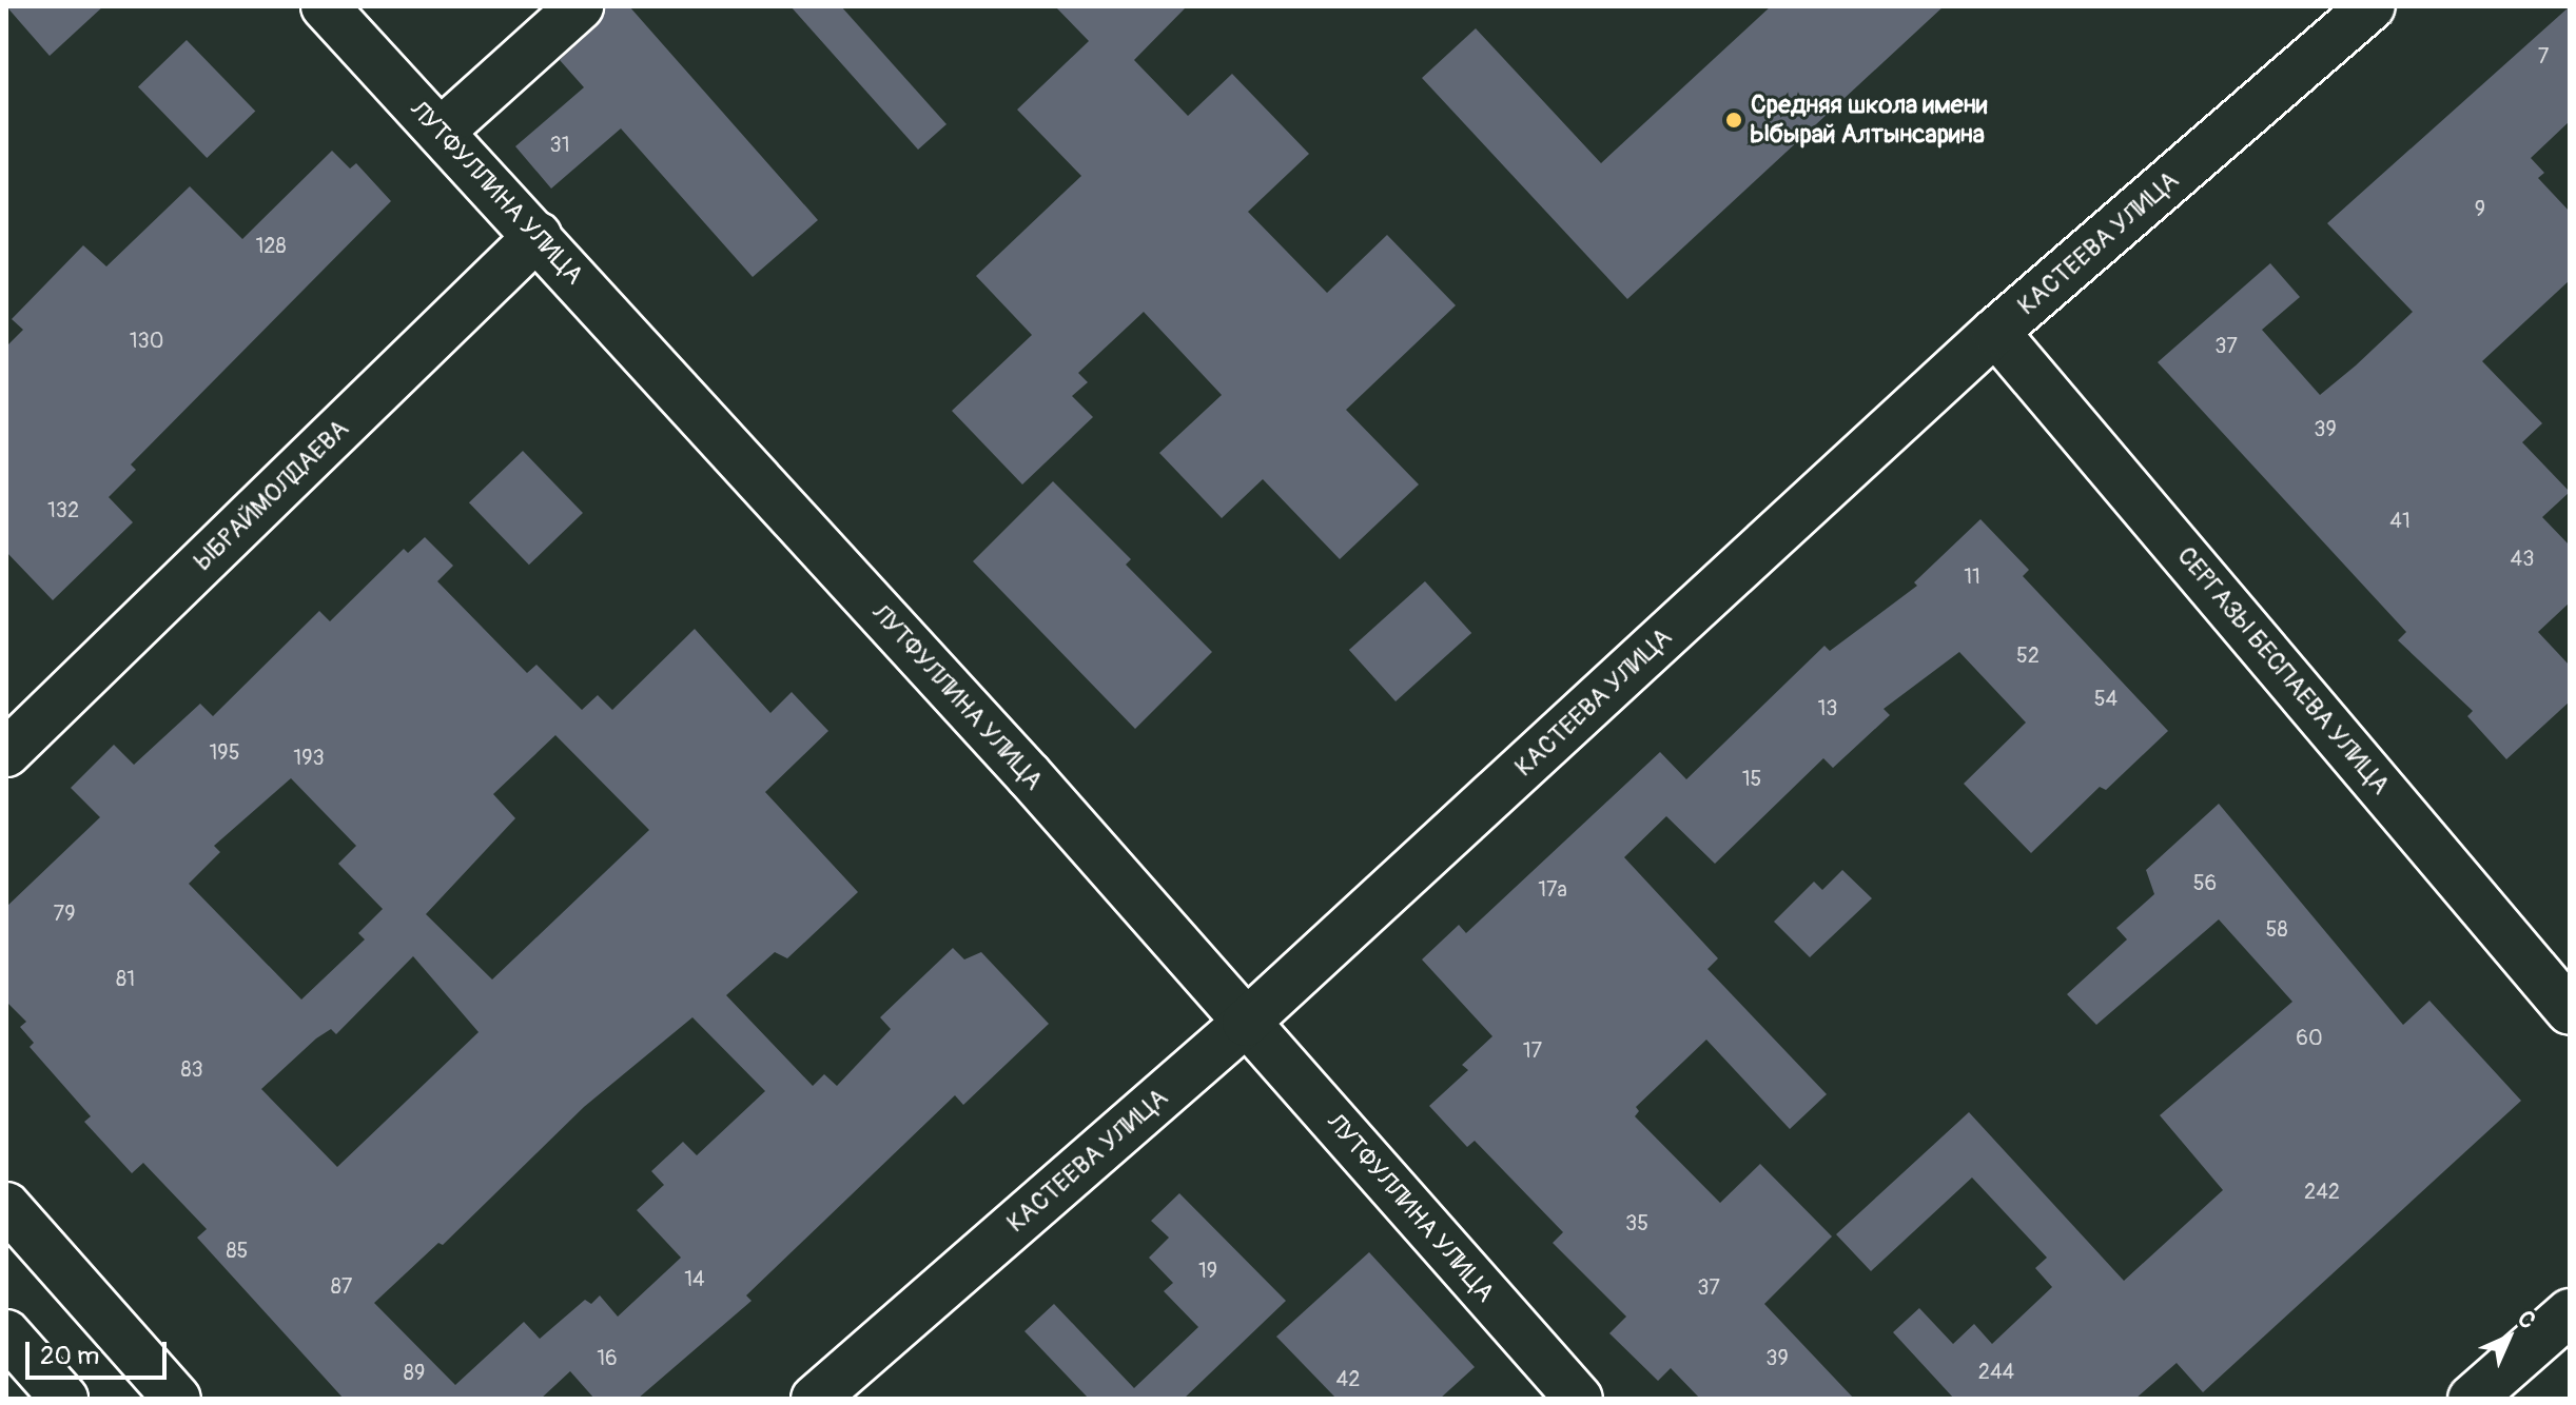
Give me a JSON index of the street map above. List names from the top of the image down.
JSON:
{
  "streets": {
    "main road": [
      "ЛУТФУЛЛИНА УЛИЦА",
      "КАСТЕЕВА УЛИЦА",
      "ЫБРАЙМОЛДАЕВА",
      "СЕРГАЗЫ БЕСПАЕВА УЛИЦА"
    ]
  },
  "crossings": [
    ["ЛУТФУЛЛИНА УЛИЦА", "КАСТЕЕВА УЛИЦА"],
    ["ЛУТФУЛЛИНА УЛИЦА", "ЫБРАЙМОЛДАЕВА"],
    ["КАСТЕЕВА УЛИЦА", "СЕРГАЗЫ БЕСПАЕВА УЛИЦА"]
  ],
  "places": ["Средняя школа имени Ыбырай Алтынсарина"],
  "house_numbers": [
    "7",
    "31",
    "9",
    "128",
    "130",
    "37",
    "39",
    "132",
    "41",
    "43",
    "11",
    "52",
    "54",
    "13",
    "195",
    "193",
    "15",
    "56",
    "17а",
    "79",
    "58",
    "81",
    "60",
    "17",
    "83",
    "242",
    "35",
    "85",
    "19",
    "14",
    "87",
    "37",
    "16",
    "39",
    "244",
    "89",
    "42"
  ],
  "scale_bar": "20 m",
  "north": "top right"
}
